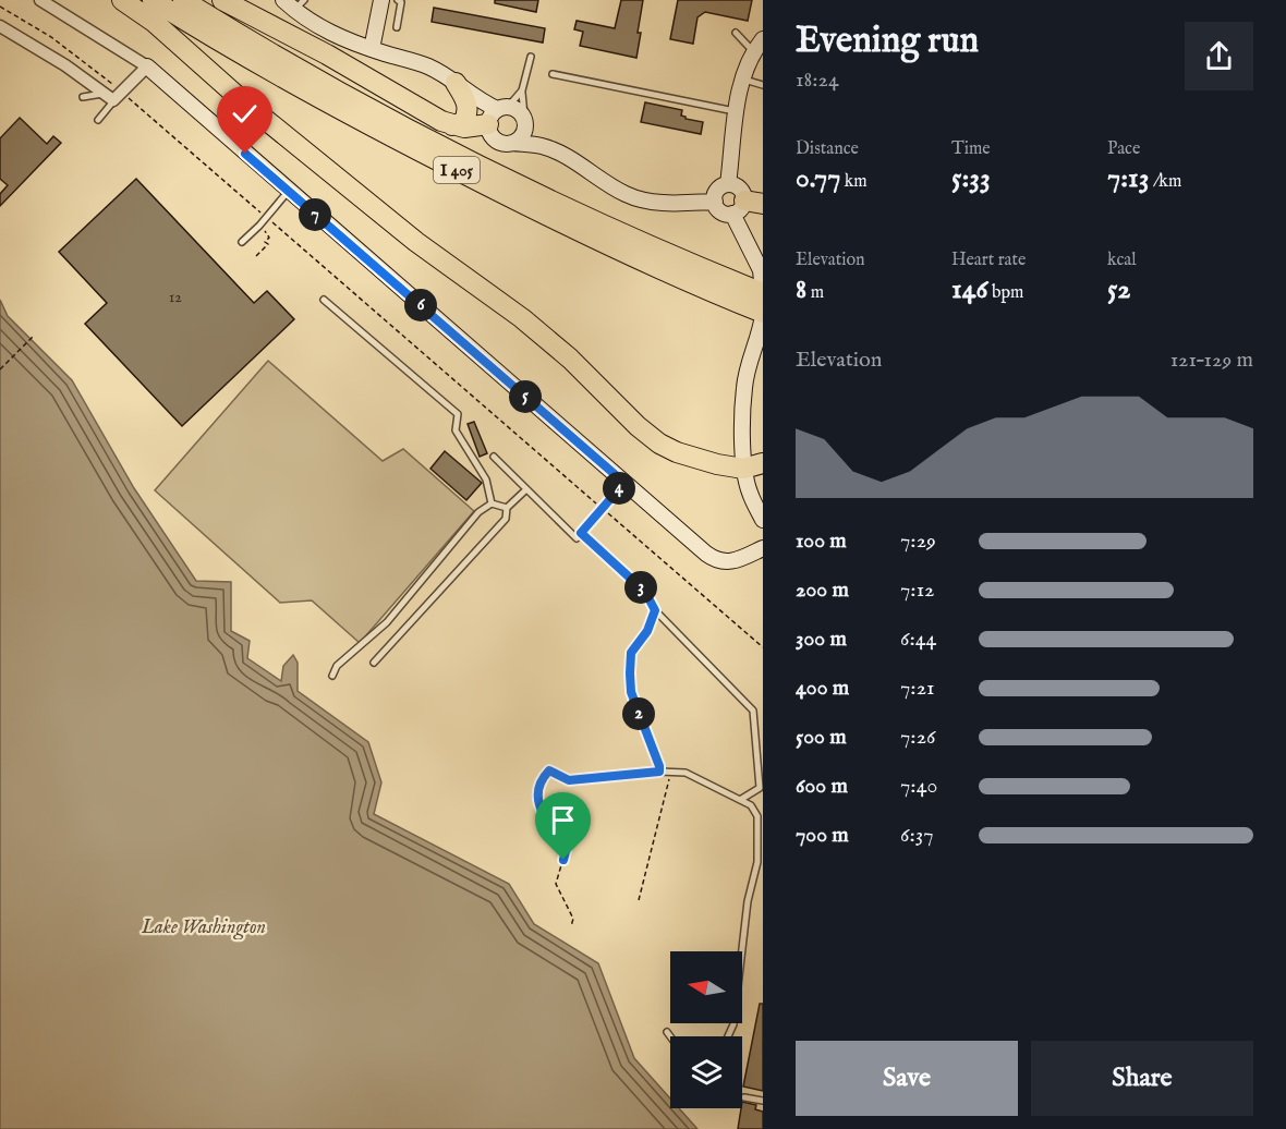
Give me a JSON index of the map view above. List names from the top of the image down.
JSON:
{
  "streets": {
    "highway": ["I 405"]
  },
  "water": ["Lake Washington"],
  "house_numbers": ["12"],
  "north": "left",
  "page": {
    "heading": ["Evening run", "18:24"],
    "stats": [
      ["Distance", "0.77 km"],
      ["Time", "5:33"],
      ["Pace", "7:13 /km"],
      ["Elevation", "8 m"],
      ["Heart rate", "146 bpm"],
      ["kcal", "52"]
    ],
    "pins": [
      "7",
      "6",
      "5",
      "4",
      "3",
      "2"
    ],
    "chart": ["Elevation", "121–129 m"],
    "list": [
      {
        "name": "100 m",
        "note": "7:29"
      },
      {
        "name": "200 m",
        "note": "7:12"
      },
      {
        "name": "300 m",
        "note": "6:44"
      },
      {
        "name": "400 m",
        "note": "7:21"
      },
      {
        "name": "500 m",
        "note": "7:26"
      },
      {
        "name": "600 m",
        "note": "7:40"
      },
      {
        "name": "700 m",
        "note": "6:37"
      }
    ],
    "buttons": ["Save", "Share"]
  }
}
